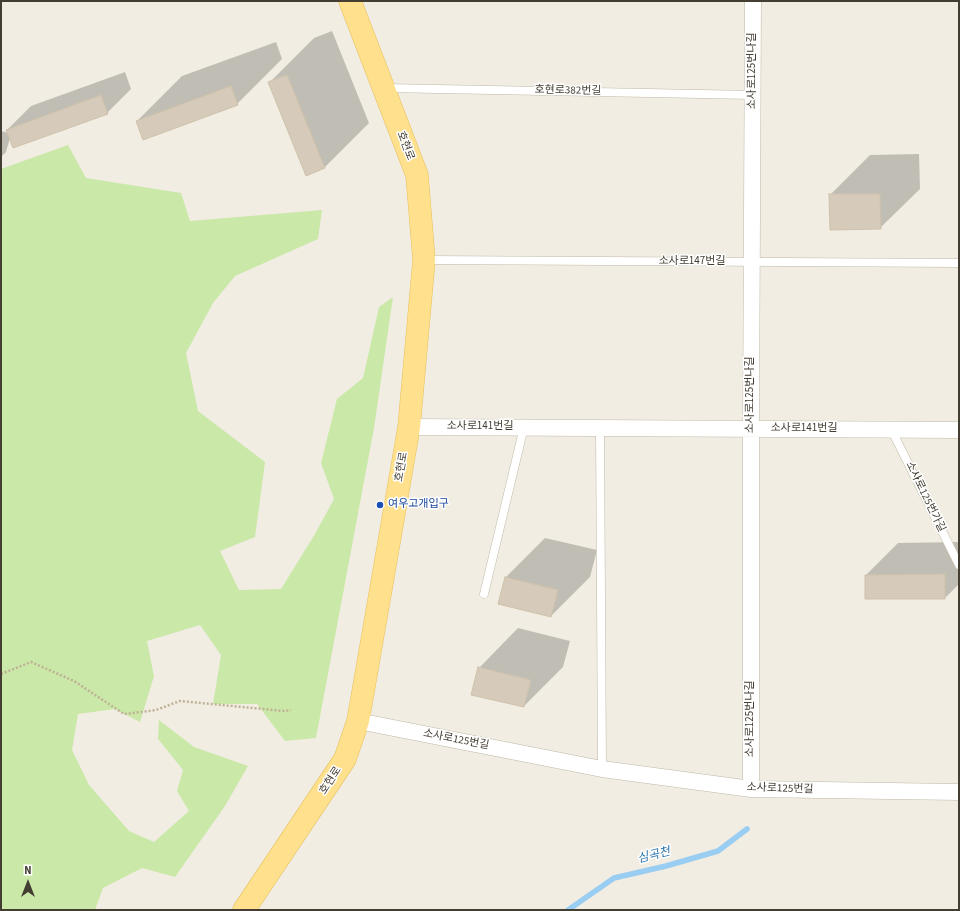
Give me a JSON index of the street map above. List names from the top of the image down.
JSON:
{
  "streets": {
    "main road": ["호현로"],
    "street": ["소사로125번나길", "소사로141번길", "소사로125번길"],
    "lane": ["호현로382번길", "소사로147번길", "소사로125번가길"]
  },
  "crossings": [
    ["소사로125번나길", "호현로382번길"],
    ["소사로125번나길", "소사로147번길"],
    ["소사로125번나길", "소사로141번길"],
    ["소사로125번나길", "소사로125번길"],
    ["호현로382번길", "호현로"],
    ["호현로", "소사로147번길"],
    ["호현로", "소사로141번길"],
    ["호현로", "소사로125번길"],
    ["소사로141번길", "소사로125번가길"]
  ],
  "water": ["심곡천"],
  "places": ["여우고개입구"],
  "north": "top"
}
